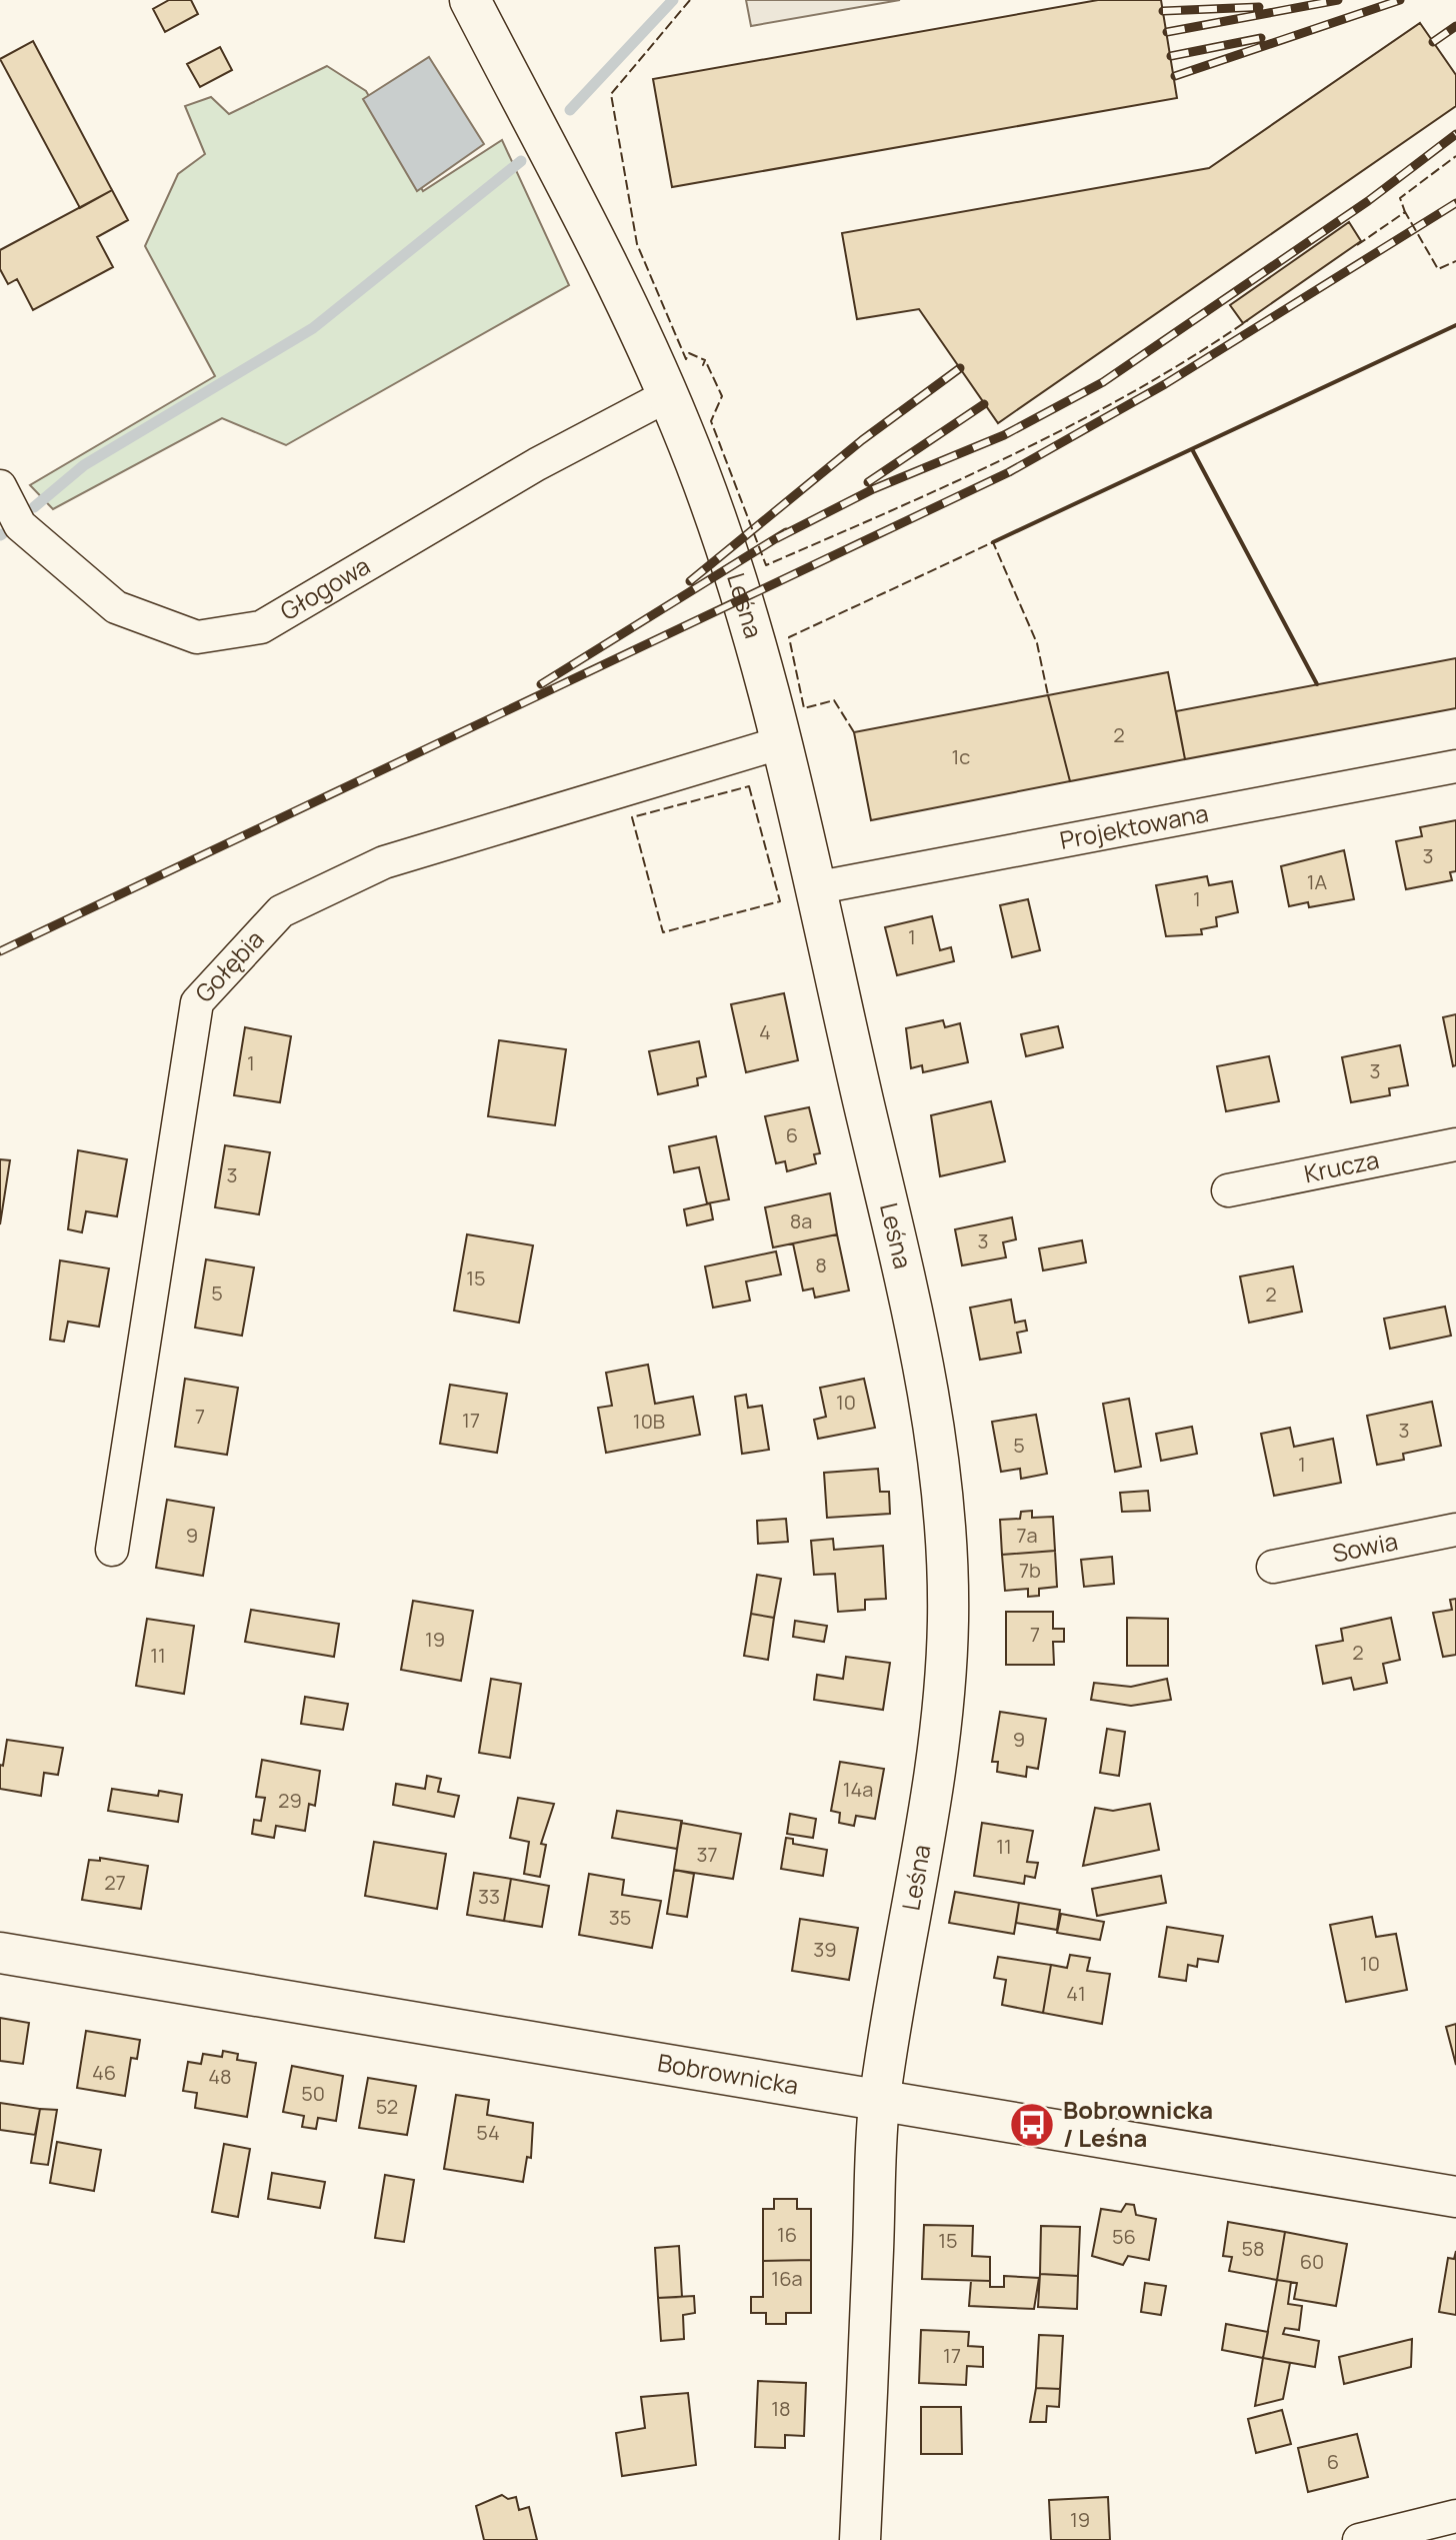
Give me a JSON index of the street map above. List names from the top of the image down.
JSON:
{
  "streets": {
    "street": [
      "Głogowa",
      "Leśna",
      "Projektowana",
      "Gołębia",
      "Krucza",
      "Sowia",
      "Bobrownicka"
    ]
  },
  "crossings": [
    ["Głogowa", "Leśna"],
    ["Leśna", "Projektowana"],
    ["Leśna", "Gołębia"],
    ["Leśna", "Bobrownicka"]
  ],
  "places": {
    "bus stop": ["Bobrownicka / Leśna"]
  },
  "house_numbers": [
    "2",
    "1c",
    "3",
    "1A",
    "1",
    "1",
    "4",
    "1",
    "3",
    "6",
    "3",
    "8a",
    "3",
    "8",
    "15",
    "5",
    "2",
    "10",
    "7",
    "17",
    "10B",
    "3",
    "5",
    "1",
    "9",
    "7a",
    "7b",
    "7",
    "19",
    "2",
    "11",
    "9",
    "14a",
    "29",
    "11",
    "37",
    "27",
    "33",
    "35",
    "39",
    "10",
    "41",
    "46",
    "48",
    "50",
    "52",
    "54",
    "16",
    "56",
    "15",
    "58",
    "60",
    "16a",
    "17",
    "18",
    "6",
    "19"
  ]
}
